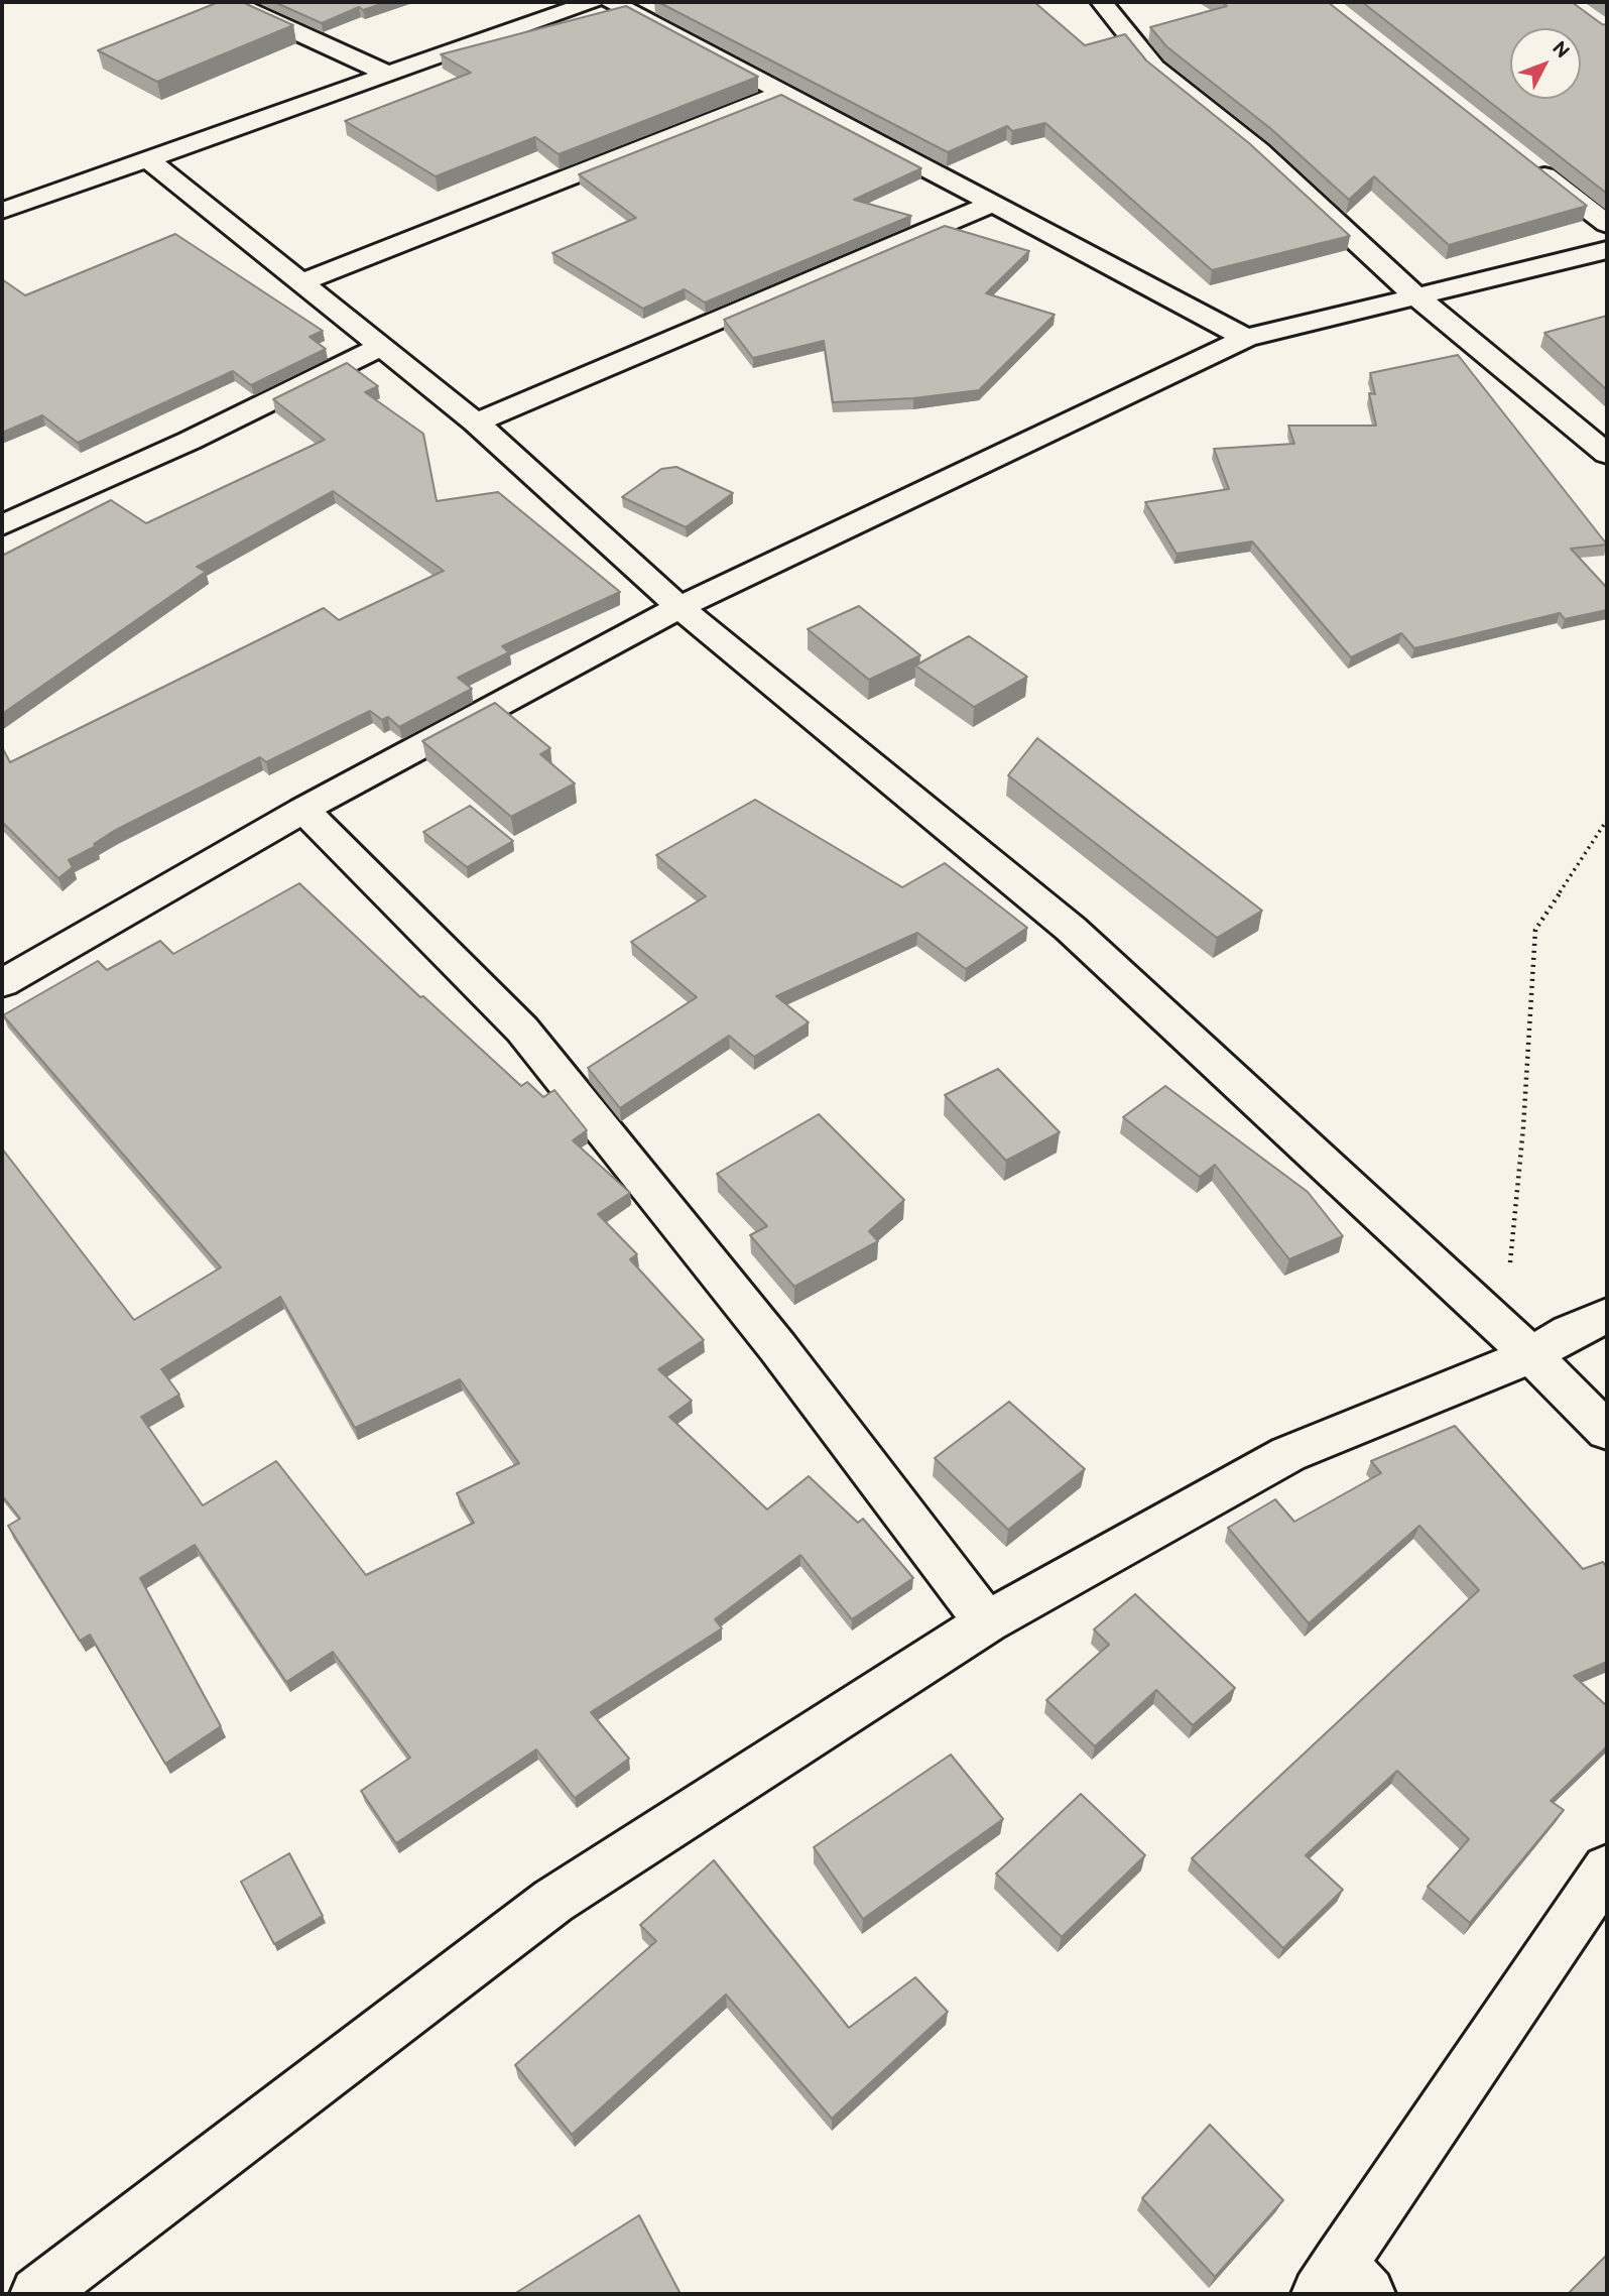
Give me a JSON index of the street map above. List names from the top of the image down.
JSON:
{
  "north": "top right"
}
